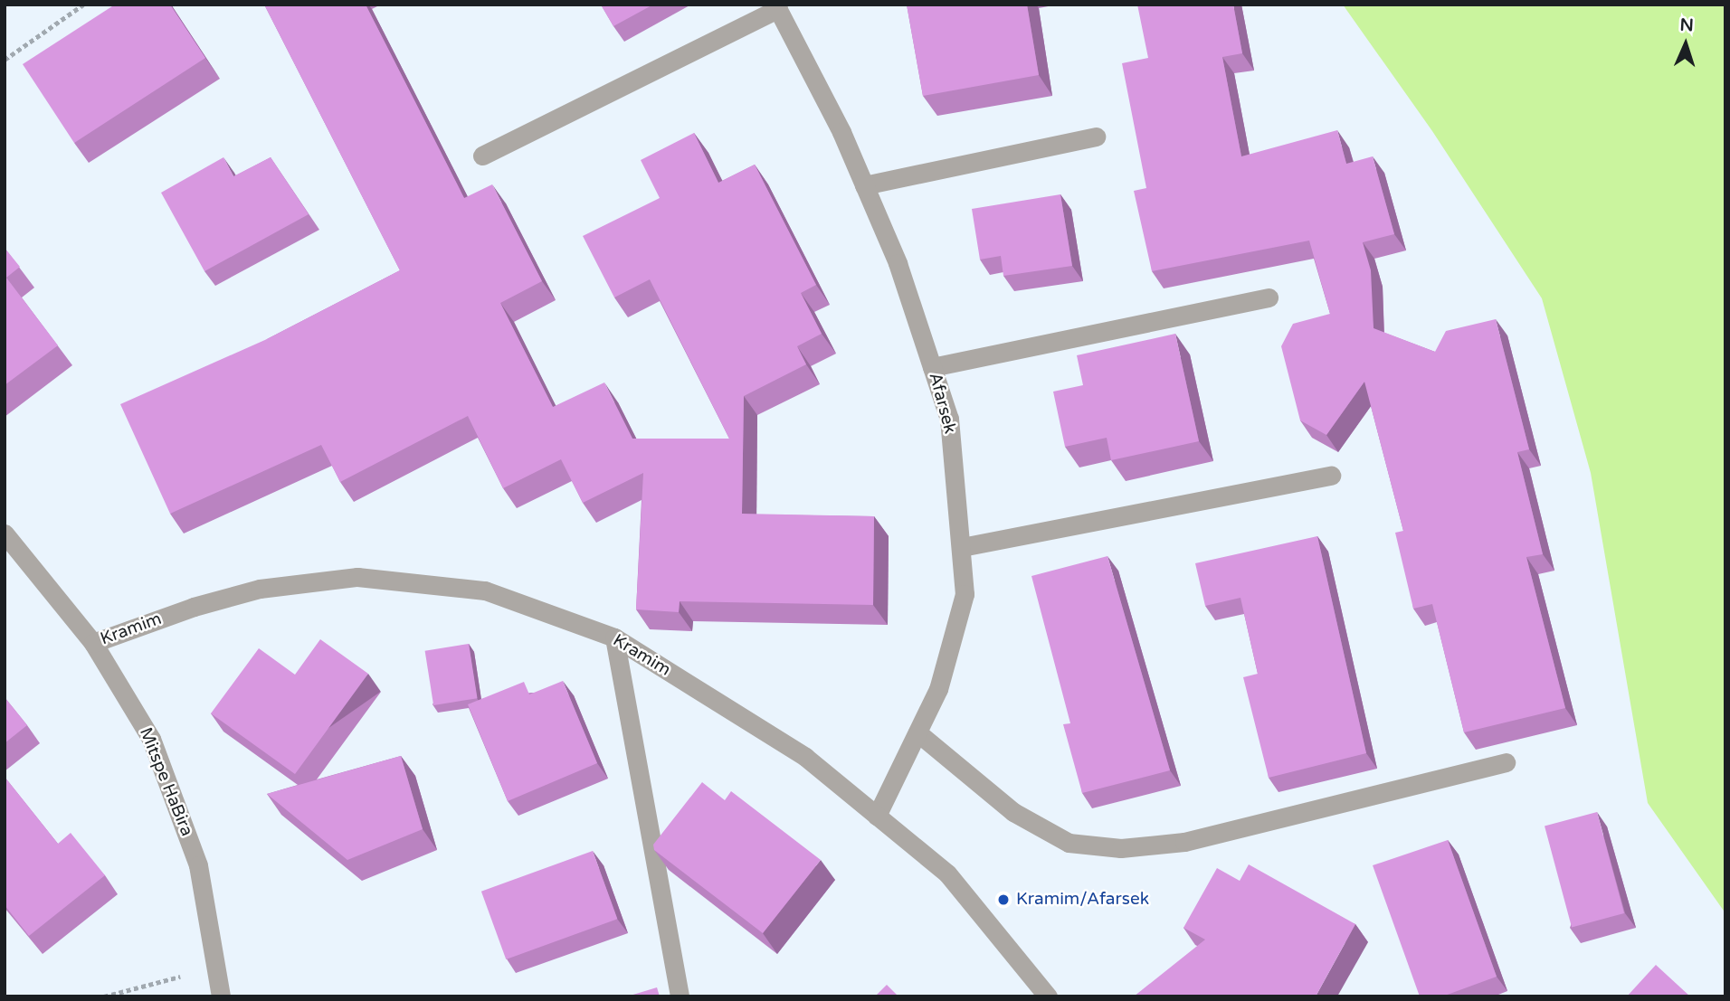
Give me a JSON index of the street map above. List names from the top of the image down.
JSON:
{
  "streets": {
    "street": ["Afarsek", "Kramim", "Mitspe HaBira"]
  },
  "crossings": [
    ["Afarsek", "Kramim"],
    ["Kramim", "Mitspe HaBira"]
  ],
  "places": ["Kramim/Afarsek"],
  "north": "top"
}
